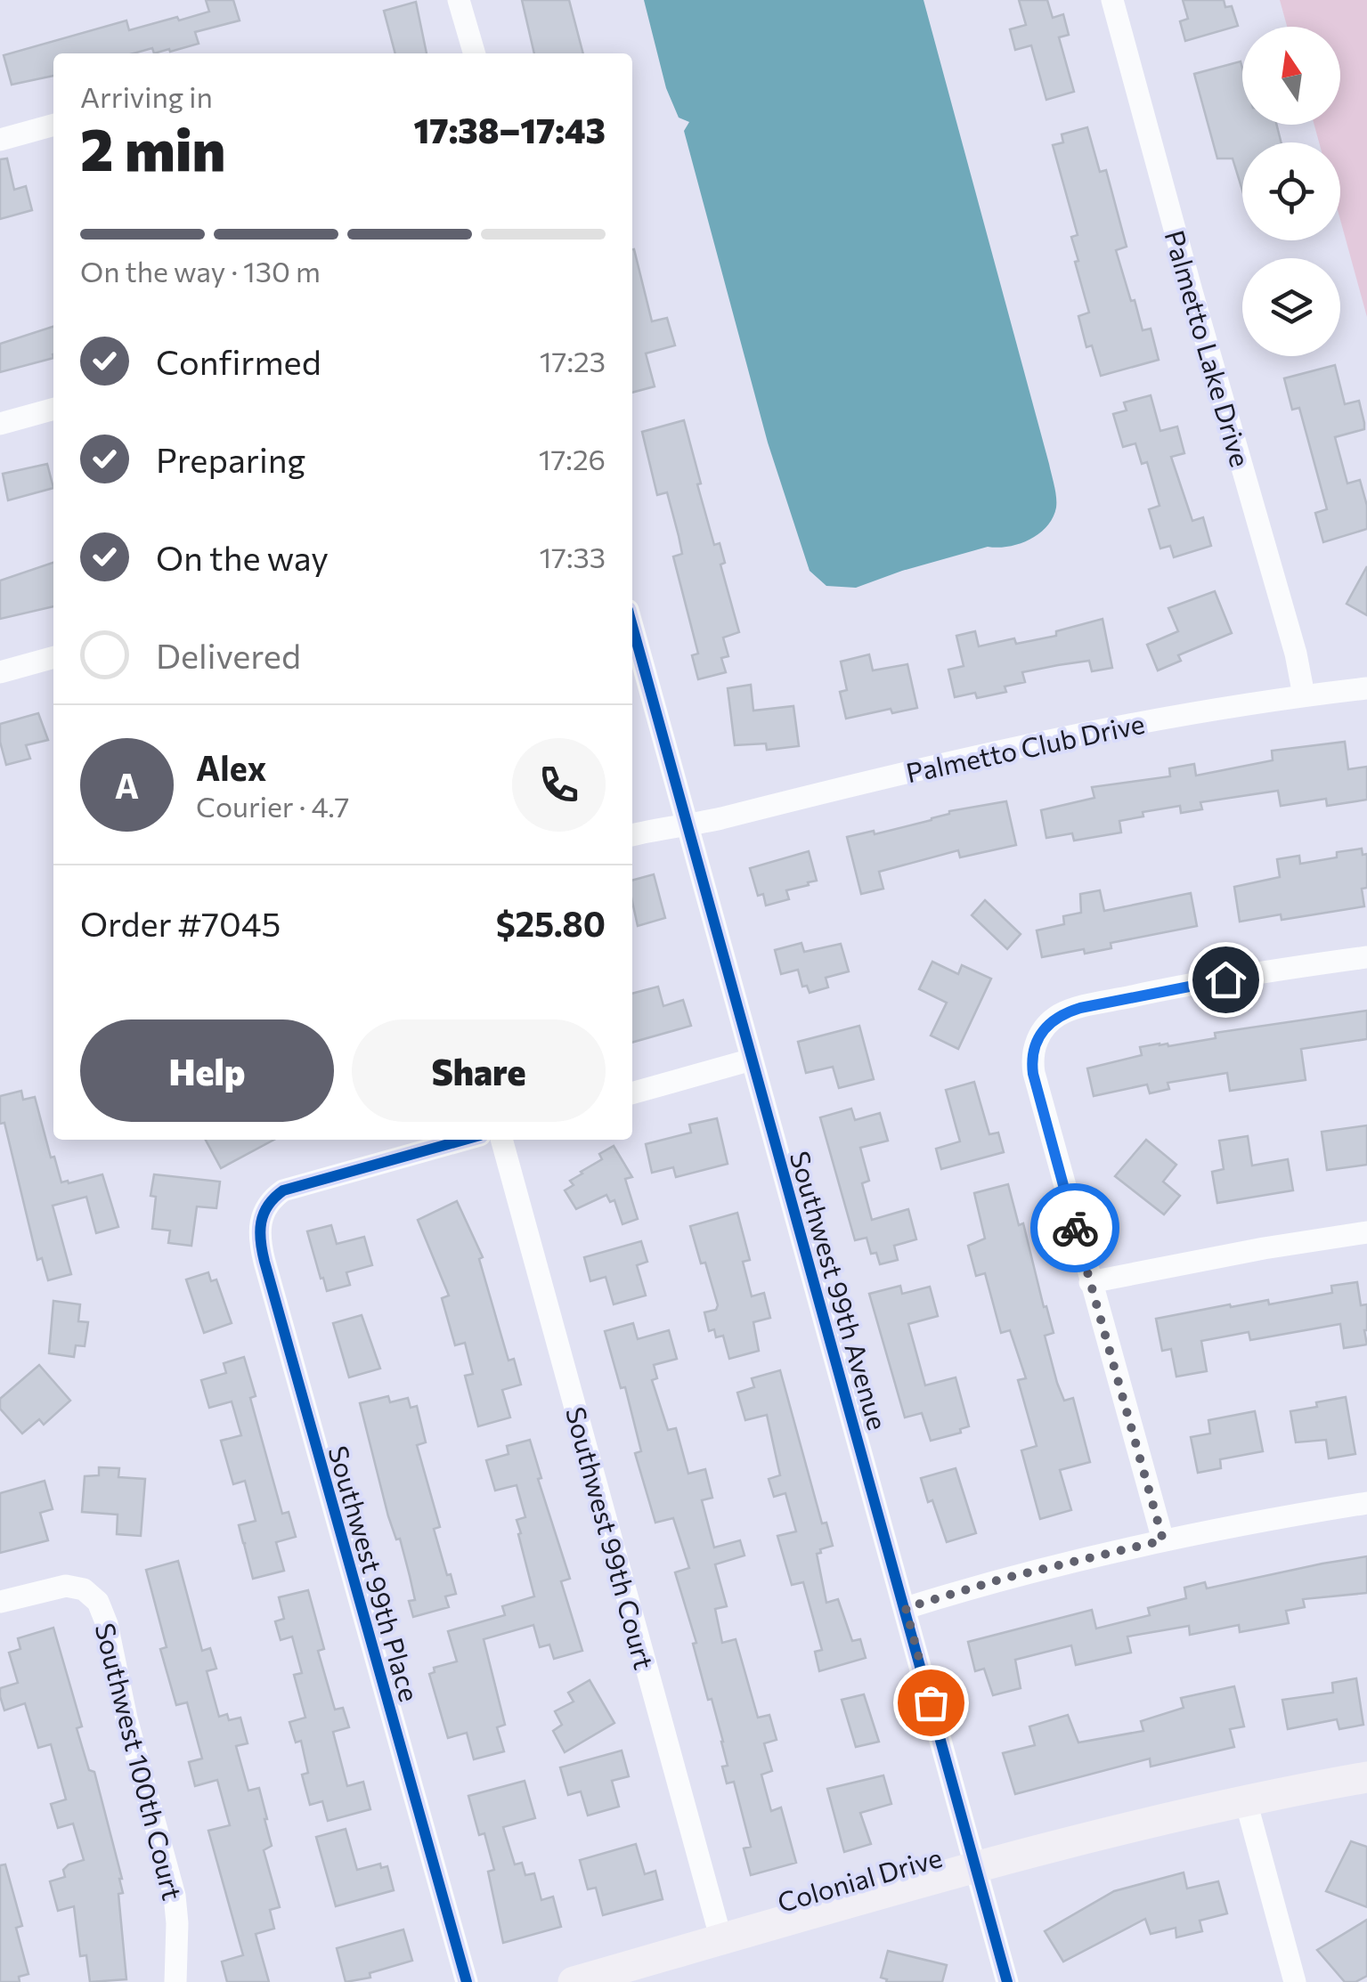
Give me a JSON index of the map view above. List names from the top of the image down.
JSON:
{
  "streets": {
    "street": [
      "Palmetto Lake Drive",
      "Palmetto Club Drive",
      "Southwest 99th Avenue",
      "Southwest 99th Court",
      "Southwest 99th Place",
      "Southwest 100th Court",
      "Colonial Drive"
    ]
  },
  "crossings": [
    ["Palmetto Lake Drive", "Palmetto Club Drive"],
    ["Palmetto Club Drive", "Southwest 99th Avenue"],
    ["Southwest 99th Avenue", "Colonial Drive"],
    ["Southwest 99th Court", "Colonial Drive"]
  ],
  "north": "top",
  "page": {
    "heading": ["2 min", "Arriving in", "17:38–17:43"],
    "panel": [
      "Alex",
      "Courier · 4.7",
      "Order #7045",
      "$25.80"
    ],
    "bar": "On the way · 130 m",
    "list": [
      ["Confirmed", "17:23"],
      ["Preparing", "17:26"],
      ["On the way", "17:33"],
      "Delivered"
    ],
    "round": "A",
    "buttons": ["Help", "Share"]
  }
}
